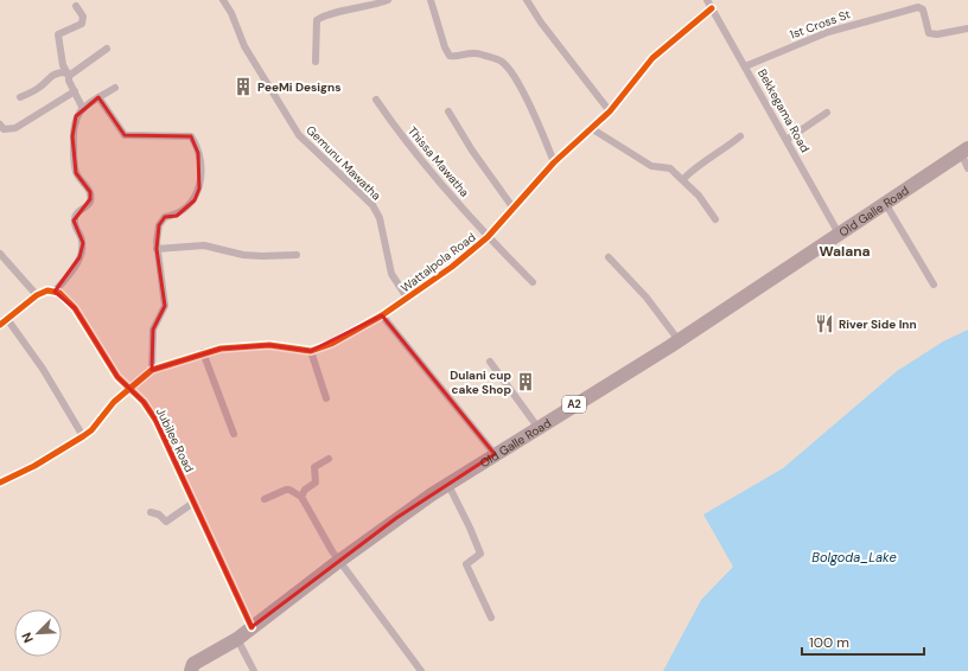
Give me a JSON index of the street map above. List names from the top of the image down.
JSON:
{
  "streets": {
    "highway": ["Old Galle Road", "A2"],
    "street": [
      "1st Cross St",
      "Bekkegama Road",
      "Thissa Mawatha",
      "Gemunu Mawatha",
      "Wattalpola Road",
      "Jubilee Road"
    ]
  },
  "crossings": [
    ["1st Cross St", "Bekkegama Road"],
    ["Bekkegama Road", "Old Galle Road"],
    ["Bekkegama Road", "Wattalpola Road"],
    ["Thissa Mawatha", "Wattalpola Road"],
    ["Gemunu Mawatha", "Wattalpola Road"],
    ["Old Galle Road", "Jubilee Road"],
    ["Wattalpola Road", "Jubilee Road"]
  ],
  "districts": ["Walana"],
  "water": ["Bolgoda_Lake"],
  "places": {
    "building": ["PeeMi Designs", "Dulani cup cake Shop"],
    "restaurant": ["River Side Inn"]
  },
  "scale_bar": "100 m",
  "north": "bottom left"
}
